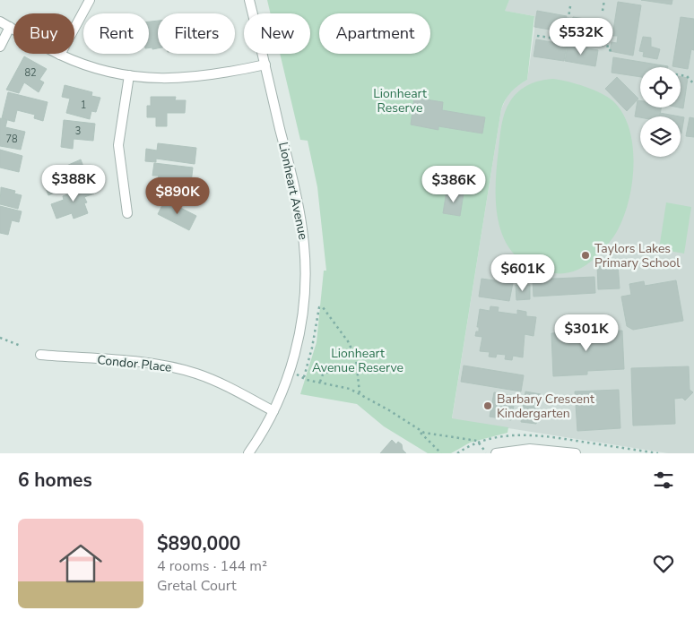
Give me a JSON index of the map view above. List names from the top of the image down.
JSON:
{
  "streets": {
    "street": ["Lionheart Avenue", "Condor Place"]
  },
  "crossings": [
    ["Lionheart Avenue", "Condor Place"]
  ],
  "parks": ["Lionheart Reserve", "Lionheart Avenue Reserve"],
  "places": ["Taylors Lakes Primary School", "Barbary Crescent Kindergarten"],
  "house_numbers": [
    "82",
    "1",
    "3",
    "78"
  ],
  "page": {
    "chip": [
      "Buy",
      "Rent",
      "Filters",
      "New",
      "Apartment"
    ],
    "price": [
      "$532K",
      "$388K",
      "$386K",
      "$890K",
      "$601K",
      "$301K"
    ],
    "heading": "6 homes",
    "list": [
      {
        "name": "$890,000",
        "note": "4 rooms · 144 m² · Gretal Court"
      }
    ]
  }
}
